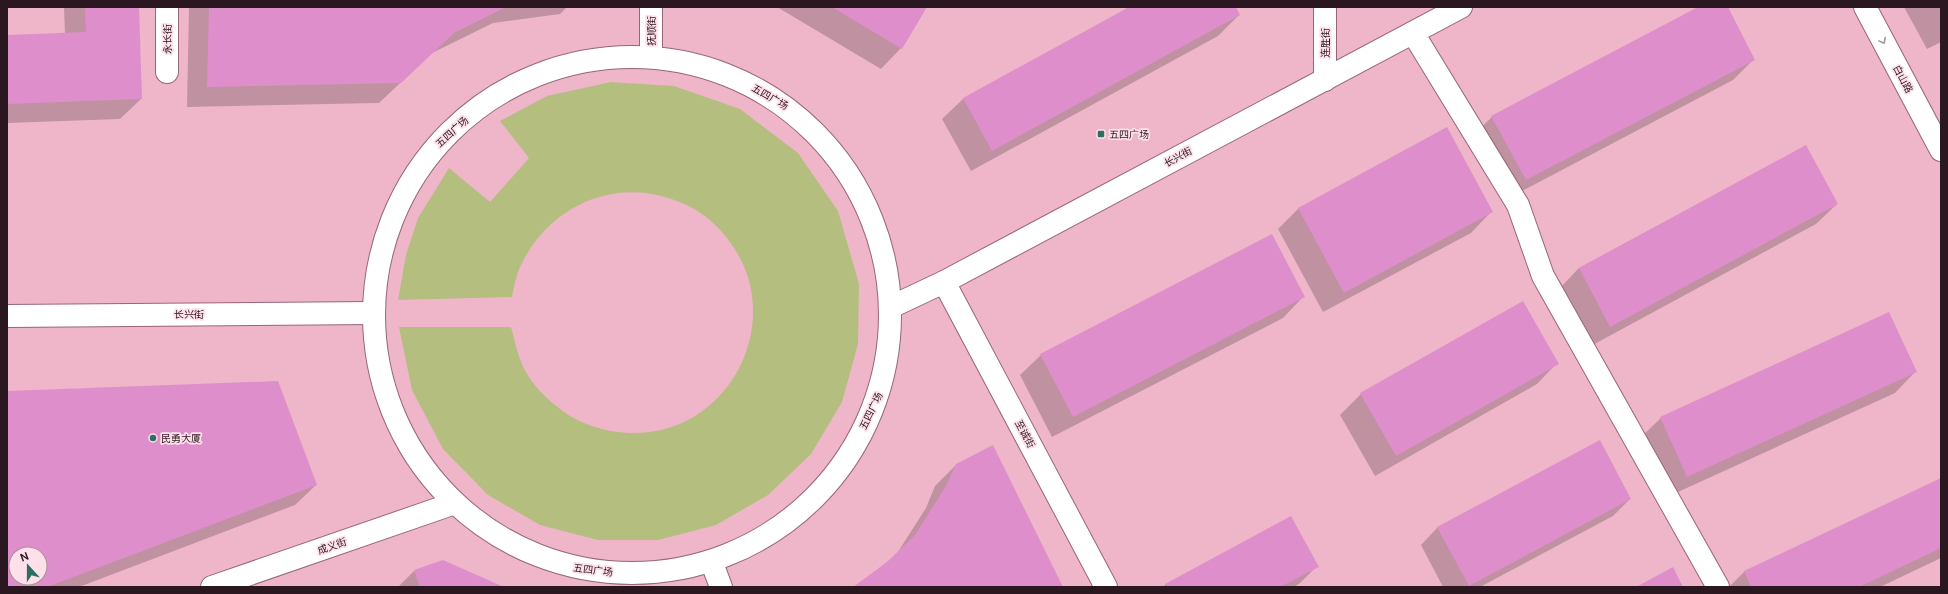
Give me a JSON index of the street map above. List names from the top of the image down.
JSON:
{
  "streets": {
    "street": [
      "抚顺街",
      "永长街",
      "连胜街",
      "白山路",
      "五四广场",
      "长兴街",
      "至诚街",
      "成义街"
    ]
  },
  "crossings": [
    ["抚顺街", "五四广场"],
    ["连胜街", "长兴街"],
    ["五四广场", "长兴街"],
    ["五四广场", "成义街"],
    ["长兴街", "至诚街"]
  ],
  "one_way": ["白山路"],
  "places": {
    "transit": ["五四广场"],
    "other": ["民勇大厦"]
  },
  "north": "top"
}
